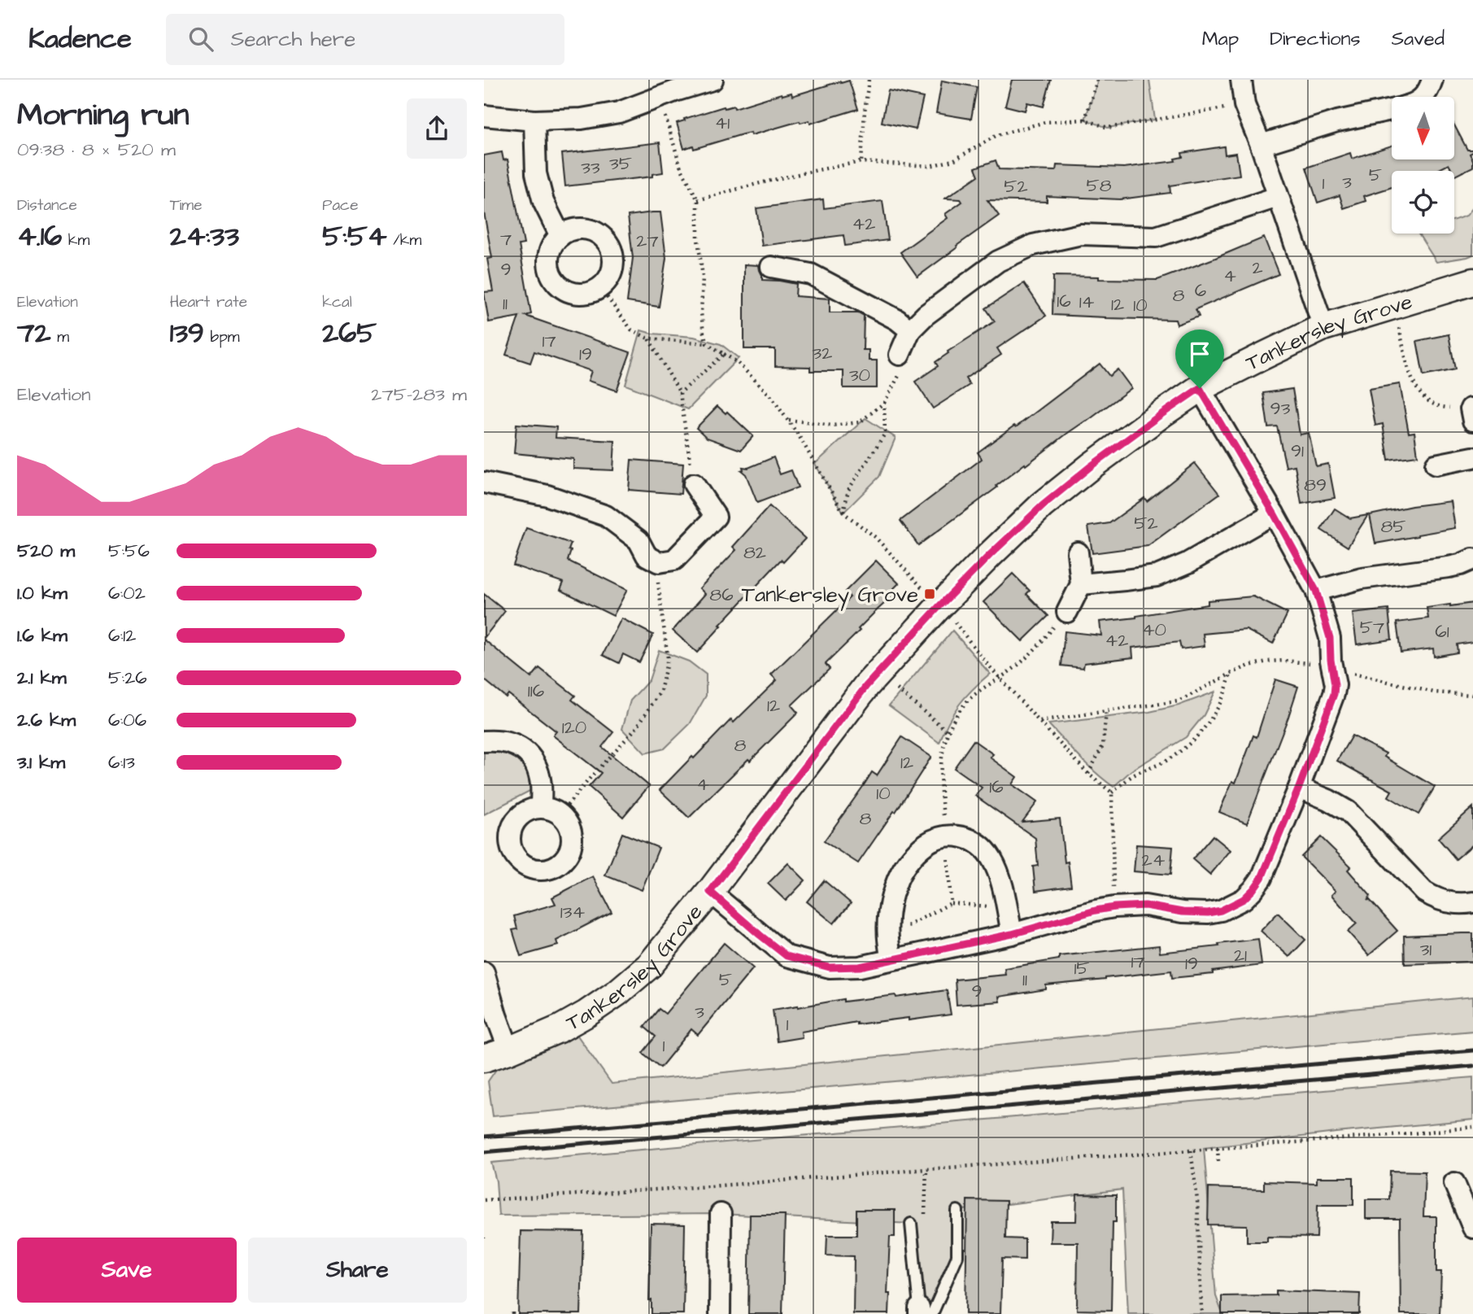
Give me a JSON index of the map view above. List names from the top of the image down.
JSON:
{
  "streets": {
    "street": ["Tankersley Grove"]
  },
  "places": {
    "transit": ["Tankersley Grove"]
  },
  "house_numbers": [
    "41",
    "35",
    "33",
    "5",
    "3",
    "1",
    "58",
    "52",
    "42",
    "7",
    "27",
    "2",
    "9",
    "4",
    "6",
    "8",
    "16",
    "14",
    "11",
    "12",
    "10",
    "17",
    "32",
    "19",
    "30",
    "93",
    "91",
    "89",
    "52",
    "85",
    "82",
    "86",
    "57",
    "40",
    "61",
    "42",
    "116",
    "12",
    "120",
    "8",
    "12",
    "4",
    "16",
    "10",
    "8",
    "24",
    "134",
    "31",
    "21",
    "17",
    "19",
    "15",
    "5",
    "11",
    "9",
    "3",
    "1",
    "1"
  ],
  "north": "bottom",
  "page": {
    "header": "Kadence",
    "search": "Search here",
    "nav": ["Map", "Directions", "Saved"],
    "heading": ["Morning run", "09:38 · 8 × 520 m"],
    "stats": [
      ["Distance", "4.16 km"],
      ["Time", "24:33"],
      ["Pace", "5:54 /km"],
      ["Elevation", "72 m"],
      ["Heart rate", "139 bpm"],
      ["kcal", "265"]
    ],
    "chart": ["Elevation", "275–283 m"],
    "list": [
      {
        "name": "520 m",
        "note": "5:56"
      },
      {
        "name": "1.0 km",
        "note": "6:02"
      },
      {
        "name": "1.6 km",
        "note": "6:12"
      },
      {
        "name": "2.1 km",
        "note": "5:26"
      },
      {
        "name": "2.6 km",
        "note": "6:06"
      },
      {
        "name": "3.1 km",
        "note": "6:13"
      }
    ],
    "buttons": ["Save", "Share"]
  }
}
